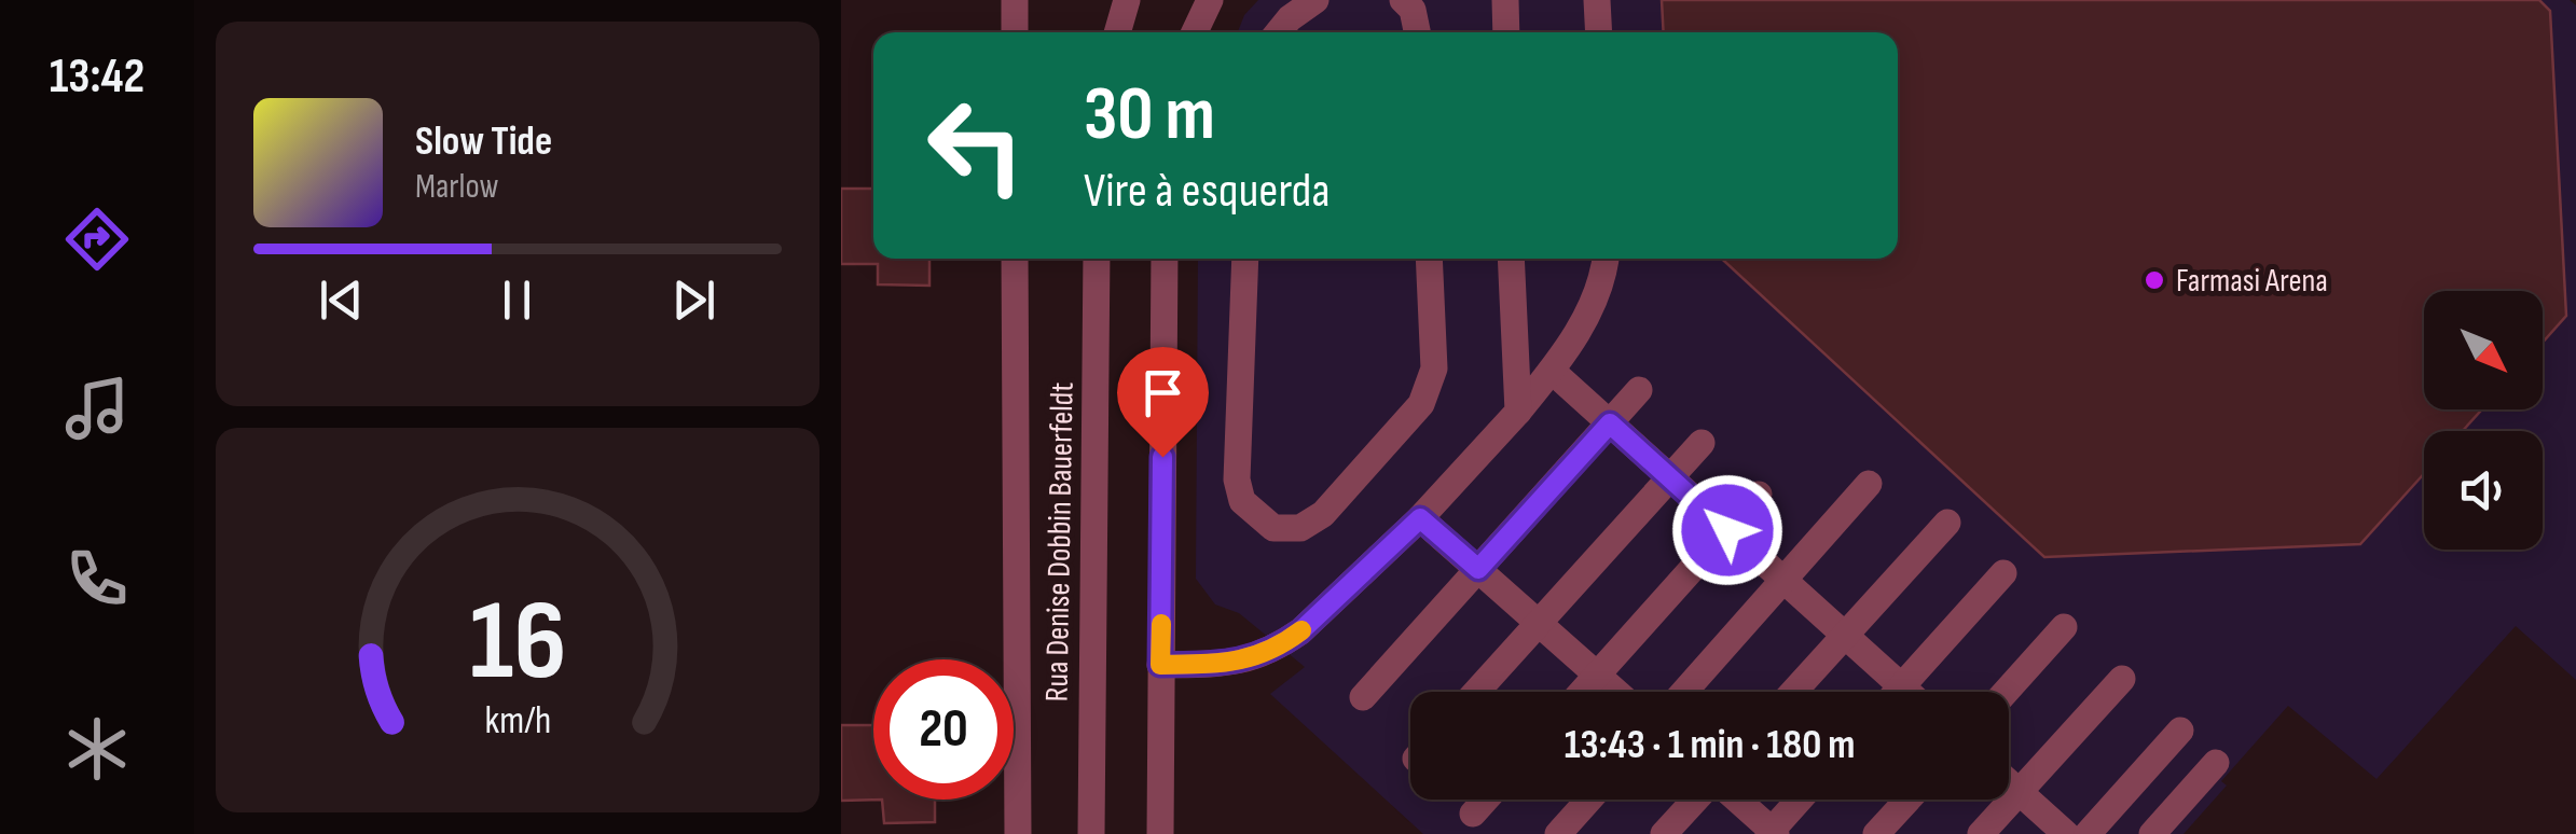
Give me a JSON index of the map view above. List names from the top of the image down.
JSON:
{
  "streets": {
    "street": ["Rua Denise Dobbin Bauerfeldt"]
  },
  "places": ["Farmasi Arena"],
  "north": "bottom right",
  "page": {
    "tabs": "13:42",
    "turn": ["30 m", "Vire à esquerda"],
    "song": ["Slow Tide", "Marlow"],
    "limit": "20",
    "trip": "13:43 · 1 min · 180 m",
    "gauge": ["16", "km/h"]
  }
}
